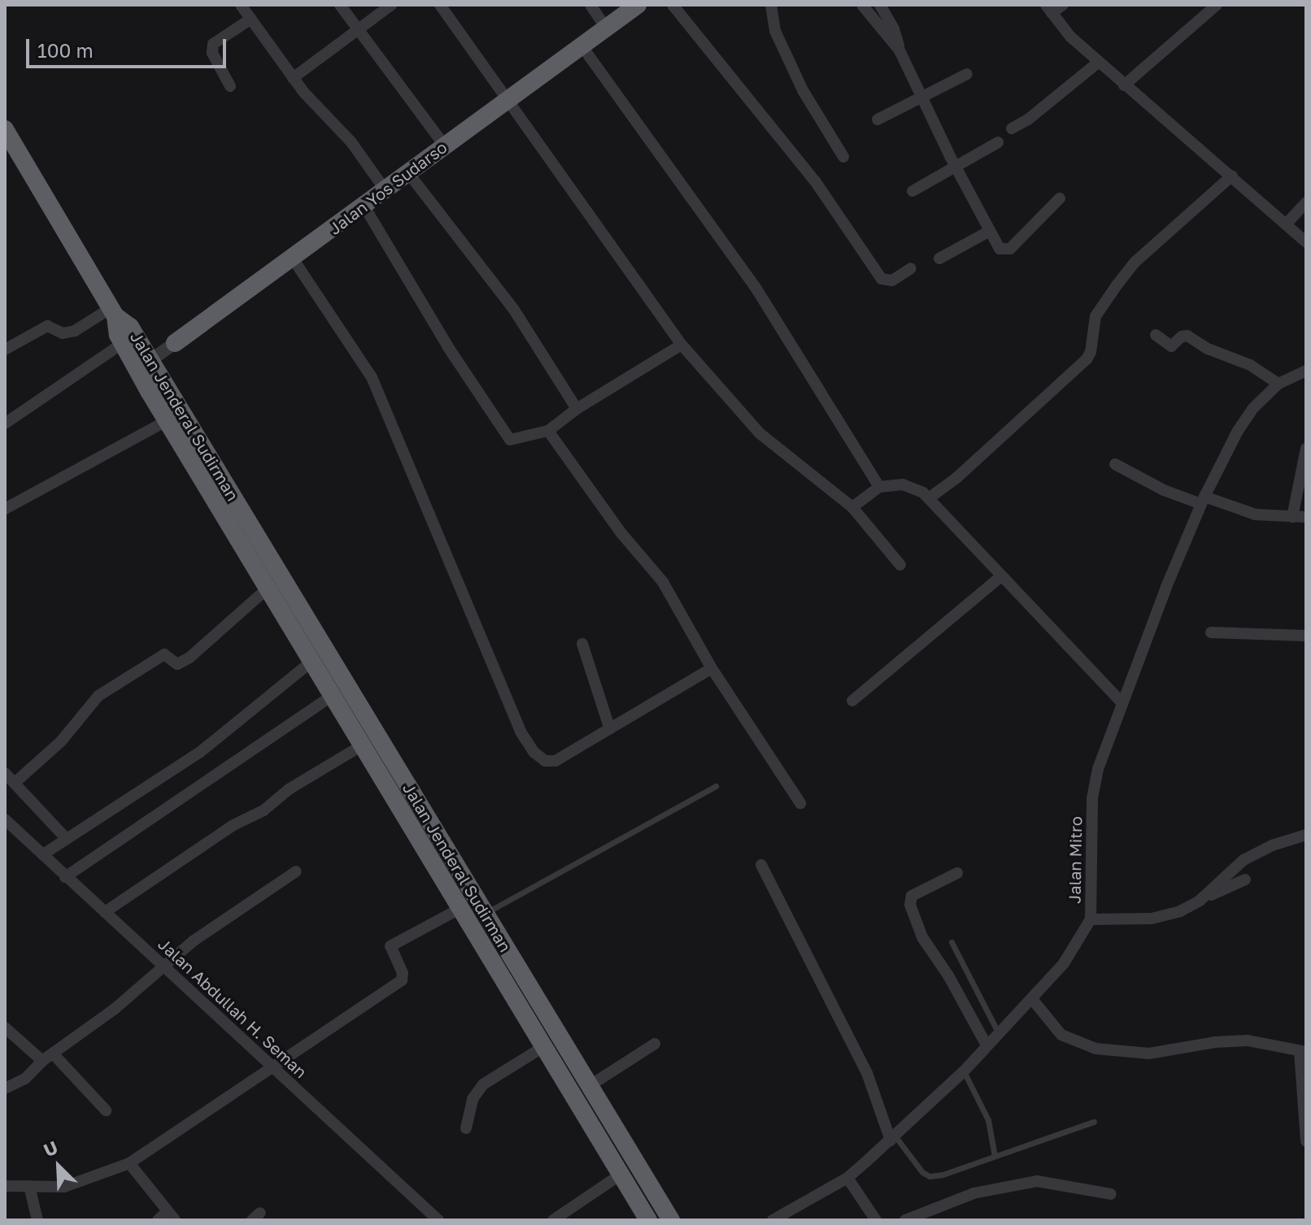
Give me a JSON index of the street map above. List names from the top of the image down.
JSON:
{
  "streets": {
    "highway": ["Jalan Yos Sudarso", "Jalan Jenderal Sudirman"],
    "street": ["Jalan Mitro", "Jalan Abdullah H. Seman"]
  },
  "crossings": [
    ["Jalan Yos Sudarso", "Jalan Jenderal Sudirman"]
  ],
  "scale_bar": "100 m",
  "north": "top left"
}
